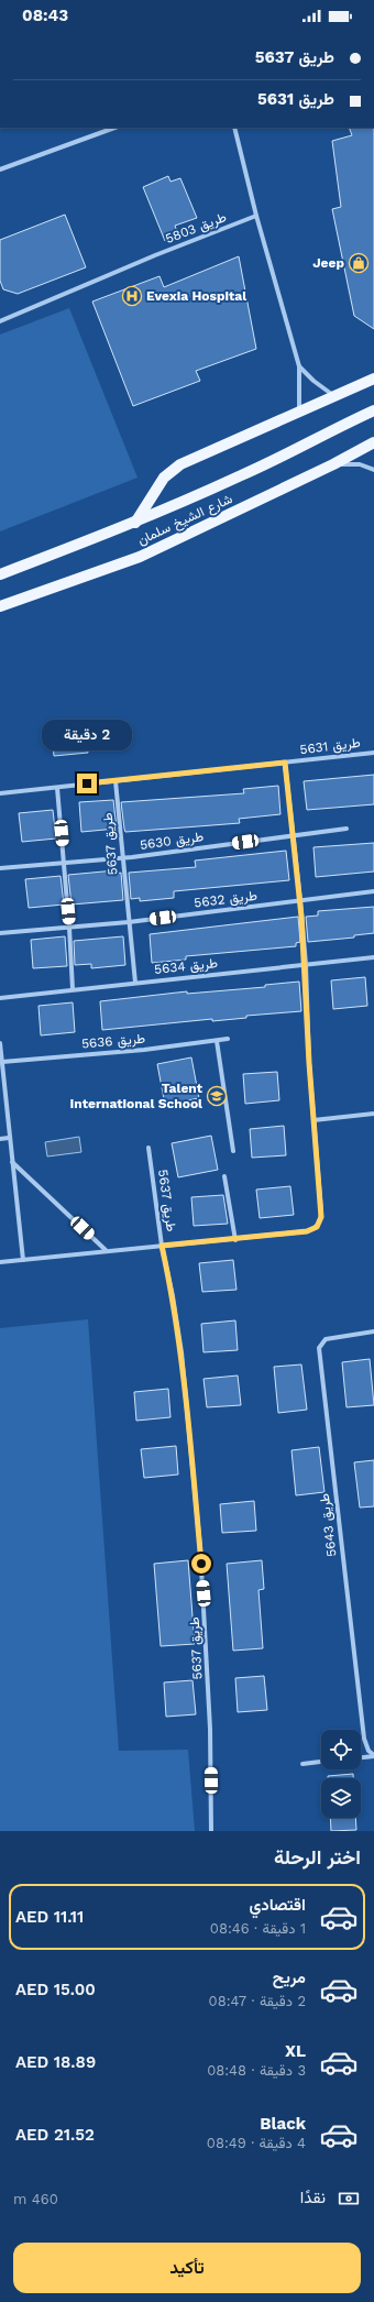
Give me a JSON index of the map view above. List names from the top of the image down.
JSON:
{
  "streets": {
    "main road": ["شارع الشيخ سلمان"],
    "street": [
      "طريق 5803",
      "طريق 5631",
      "طريق 5630",
      "طريق 5637",
      "طريق 5632",
      "طريق 5634",
      "طريق 5636",
      "طريق 5643"
    ]
  },
  "crossings": [
    ["طريق 5631", "طريق 5637"],
    ["طريق 5630", "طريق 5637"],
    ["طريق 5637", "طريق 5632"],
    ["طريق 5637", "طريق 5634"]
  ],
  "places": {
    "shop": ["Jeep"],
    "hospital": ["Evexia Hospital"],
    "school or university": ["Talent International School"]
  },
  "page": {
    "status": "08:43",
    "banner": ["طريق 5637", "طريق 5631"],
    "bubble": "2 دقيقة",
    "heading": "اختر الرحلة",
    "list": [
      {
        "name": "اقتصادي",
        "note": "1 دقيقة · 08:46",
        "value": "AED 11.11"
      },
      {
        "name": "مريح",
        "note": "2 دقيقة · 08:47",
        "value": "AED 15.00"
      },
      {
        "name": "XL",
        "note": "3 دقيقة · 08:48",
        "value": "AED 18.89"
      },
      {
        "name": "Black",
        "note": "4 دقيقة · 08:49",
        "value": "AED 21.52"
      }
    ],
    "pay": ["نقدًا", "460 m"],
    "buttons": "تأكيد"
  }
}
